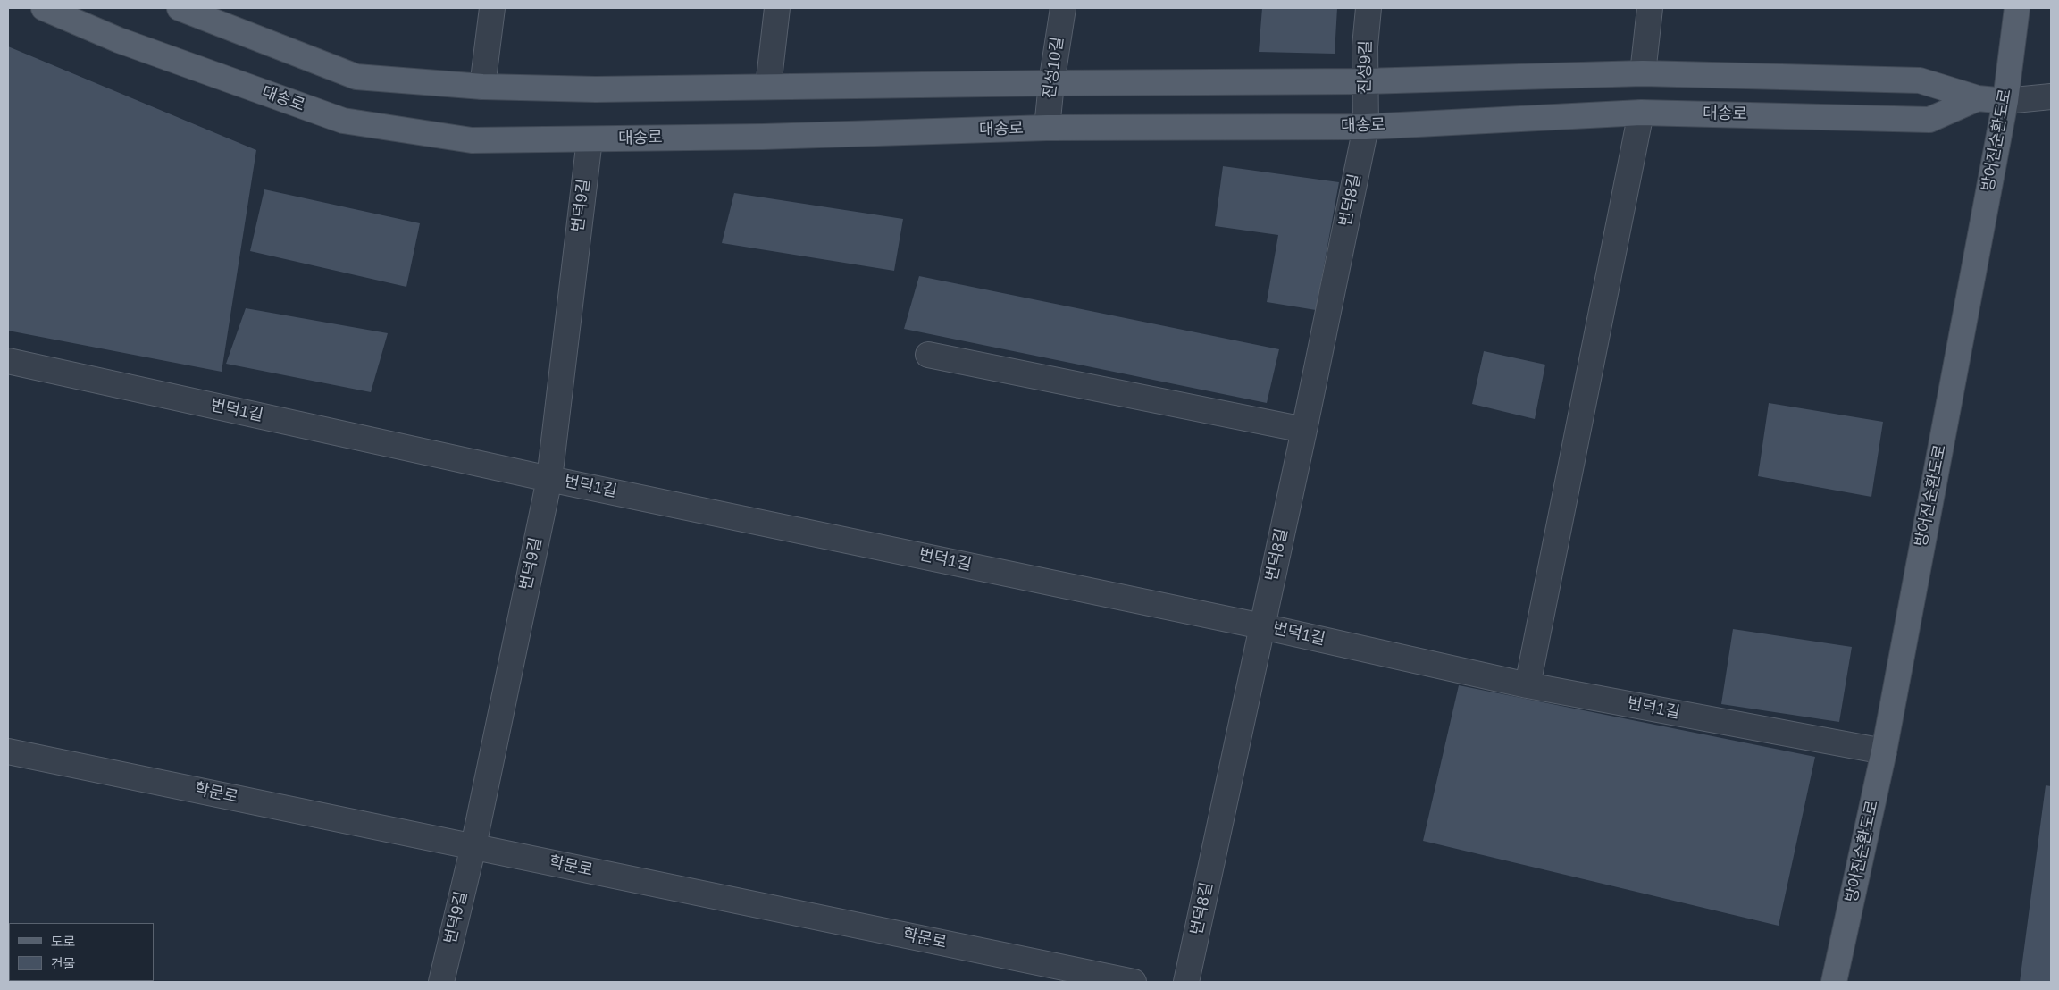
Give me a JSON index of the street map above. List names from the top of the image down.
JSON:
{
  "streets": {
    "main road": ["대송로", "방어진순환도로"],
    "street": [
      "진성9길",
      "진성10길",
      "번덕8길",
      "번덕9길",
      "번덕1길",
      "학문로"
    ]
  },
  "crossings": [
    ["진성9길", "대송로"],
    ["진성9길", "번덕8길"],
    ["진성10길", "대송로"],
    ["대송로", "방어진순환도로"],
    ["대송로", "번덕8길"],
    ["대송로", "번덕9길"],
    ["방어진순환도로", "번덕1길"],
    ["번덕8길", "번덕1길"],
    ["번덕9길", "번덕1길"],
    ["번덕9길", "학문로"]
  ],
  "legend": ["도로", "건물"]
}
